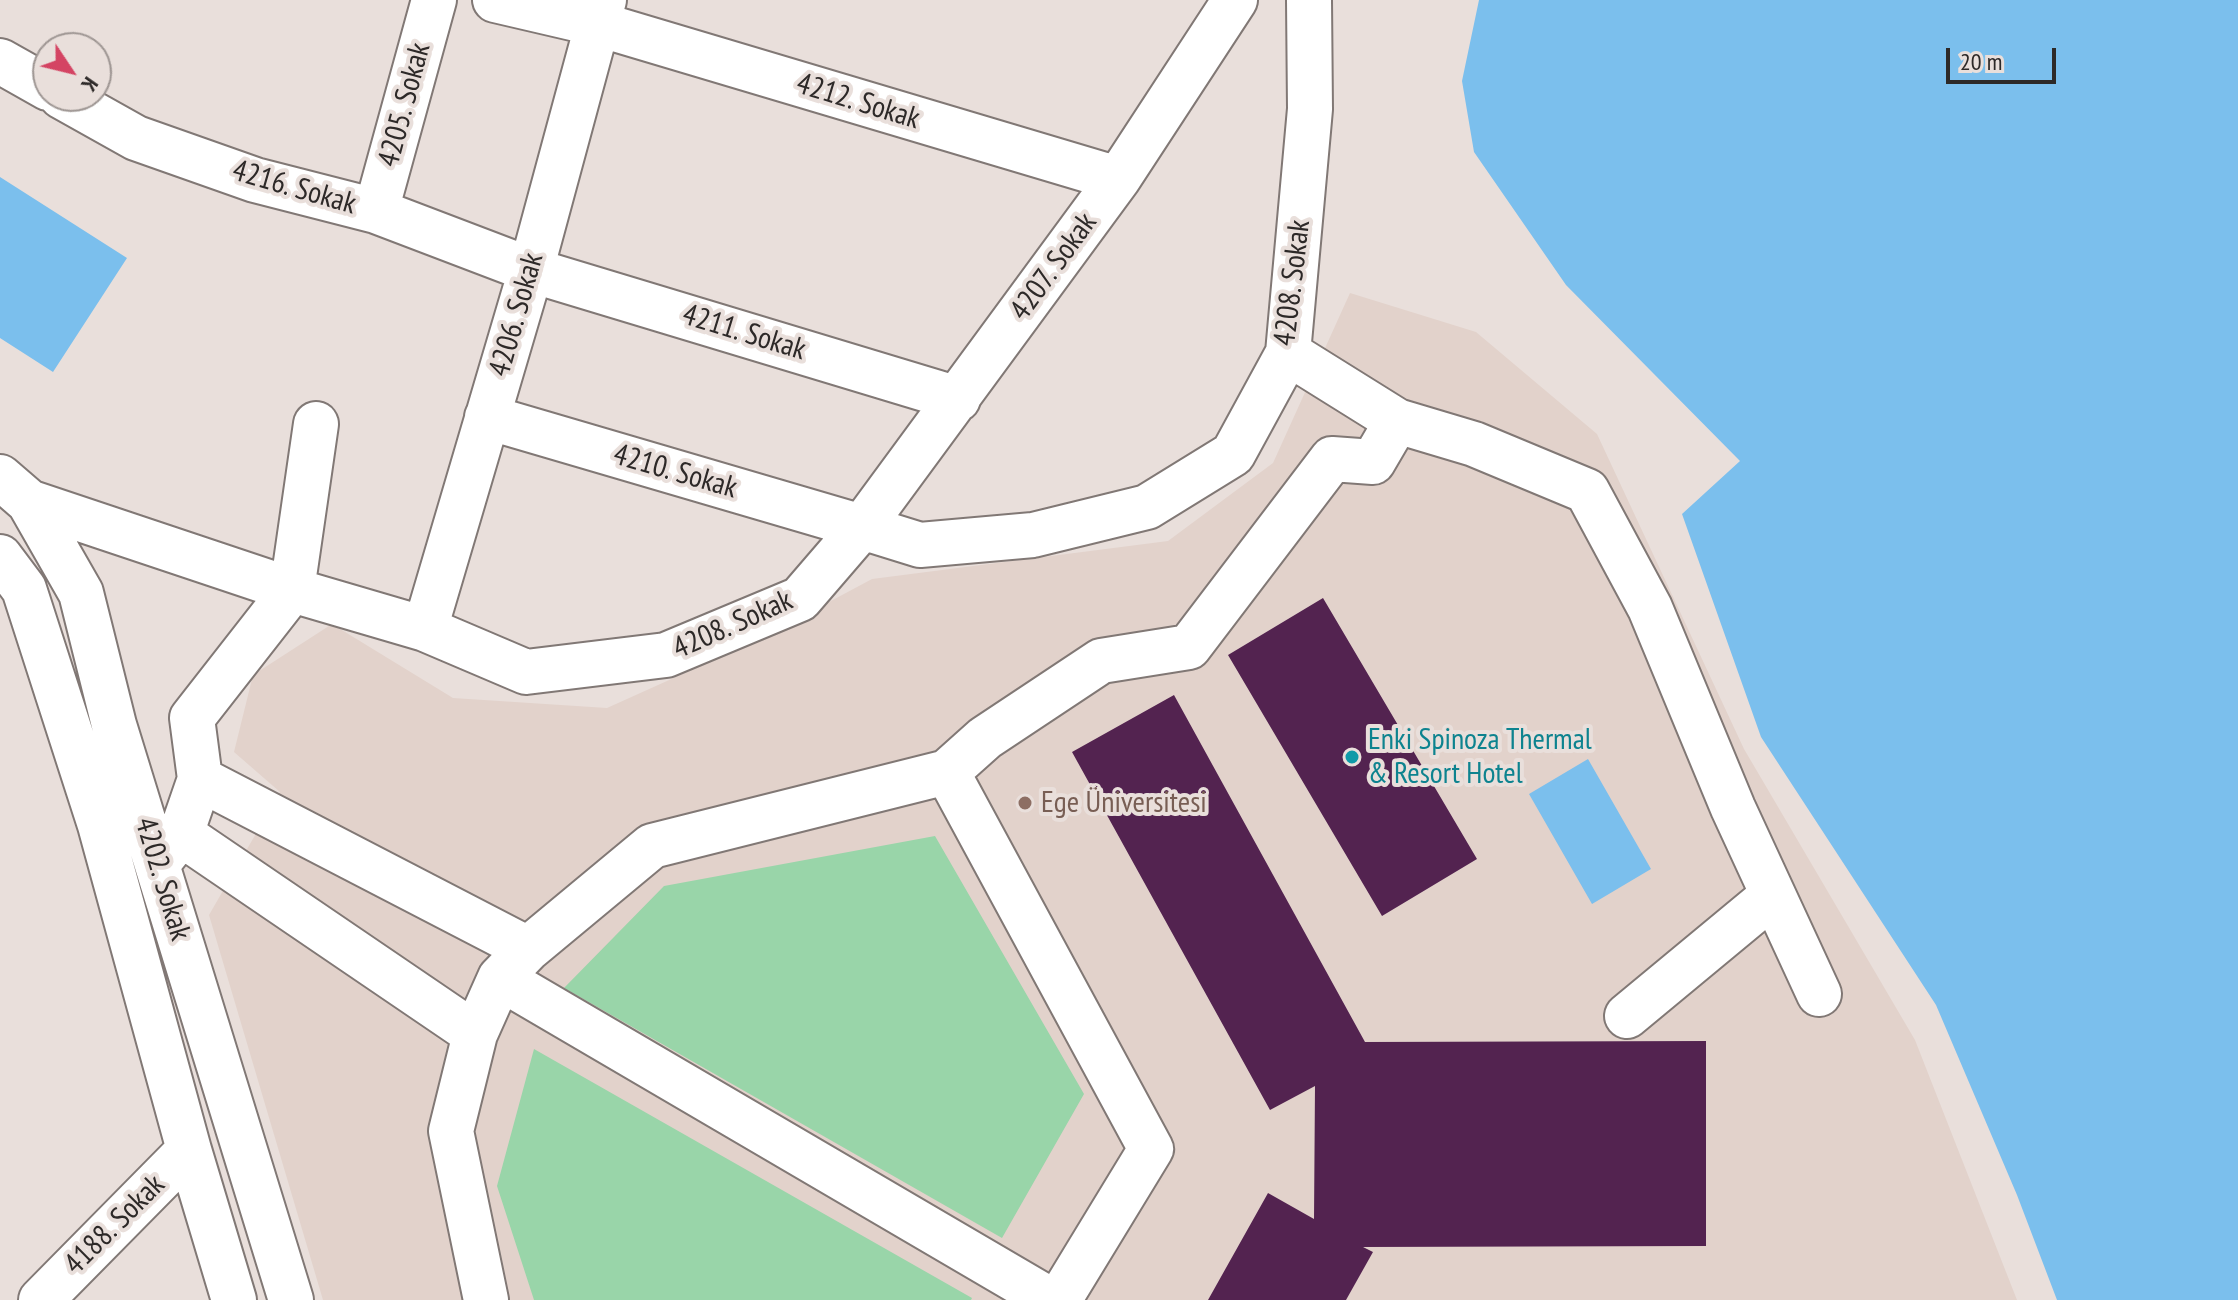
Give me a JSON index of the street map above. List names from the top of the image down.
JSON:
{
  "streets": {
    "street": [
      "4212. Sokak",
      "4205. Sokak",
      "4216. Sokak",
      "4207. Sokak",
      "4208. Sokak",
      "4206. Sokak",
      "4211. Sokak",
      "4210. Sokak",
      "4202. Sokak",
      "4188. Sokak"
    ]
  },
  "crossings": [
    ["4212. Sokak", "4207. Sokak"],
    ["4212. Sokak", "4206. Sokak"],
    ["4205. Sokak", "4216. Sokak"],
    ["4216. Sokak", "4206. Sokak"],
    ["4216. Sokak", "4211. Sokak"],
    ["4207. Sokak", "4208. Sokak"],
    ["4207. Sokak", "4211. Sokak"],
    ["4207. Sokak", "4210. Sokak"],
    ["4208. Sokak", "4206. Sokak"],
    ["4208. Sokak", "4210. Sokak"],
    ["4208. Sokak", "4202. Sokak"],
    ["4206. Sokak", "4211. Sokak"],
    ["4206. Sokak", "4210. Sokak"],
    ["4202. Sokak", "4188. Sokak"]
  ],
  "places": ["Enki Spinoza Thermal & Resort Hotel", "Ege Üniversitesi"],
  "scale_bar": "20 m",
  "north": "bottom right"
}
